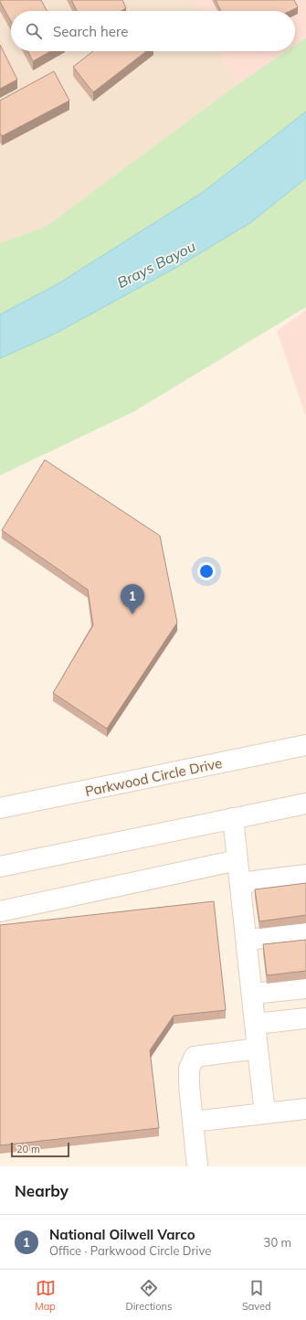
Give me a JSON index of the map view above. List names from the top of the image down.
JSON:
{
  "streets": {
    "street": ["Parkwood Circle Drive"]
  },
  "water": ["Brays Bayou"],
  "scale_bar": "20 m",
  "page": {
    "search": "Search here",
    "pins": "1",
    "scale": "20 m",
    "heading": "Nearby",
    "list": [
      {
        "mark": "1",
        "name": "National Oilwell Varco",
        "note": "Office · Parkwood Circle Drive",
        "value": "30 m"
      }
    ],
    "nav": ["Map", "Directions", "Saved"]
  }
}
